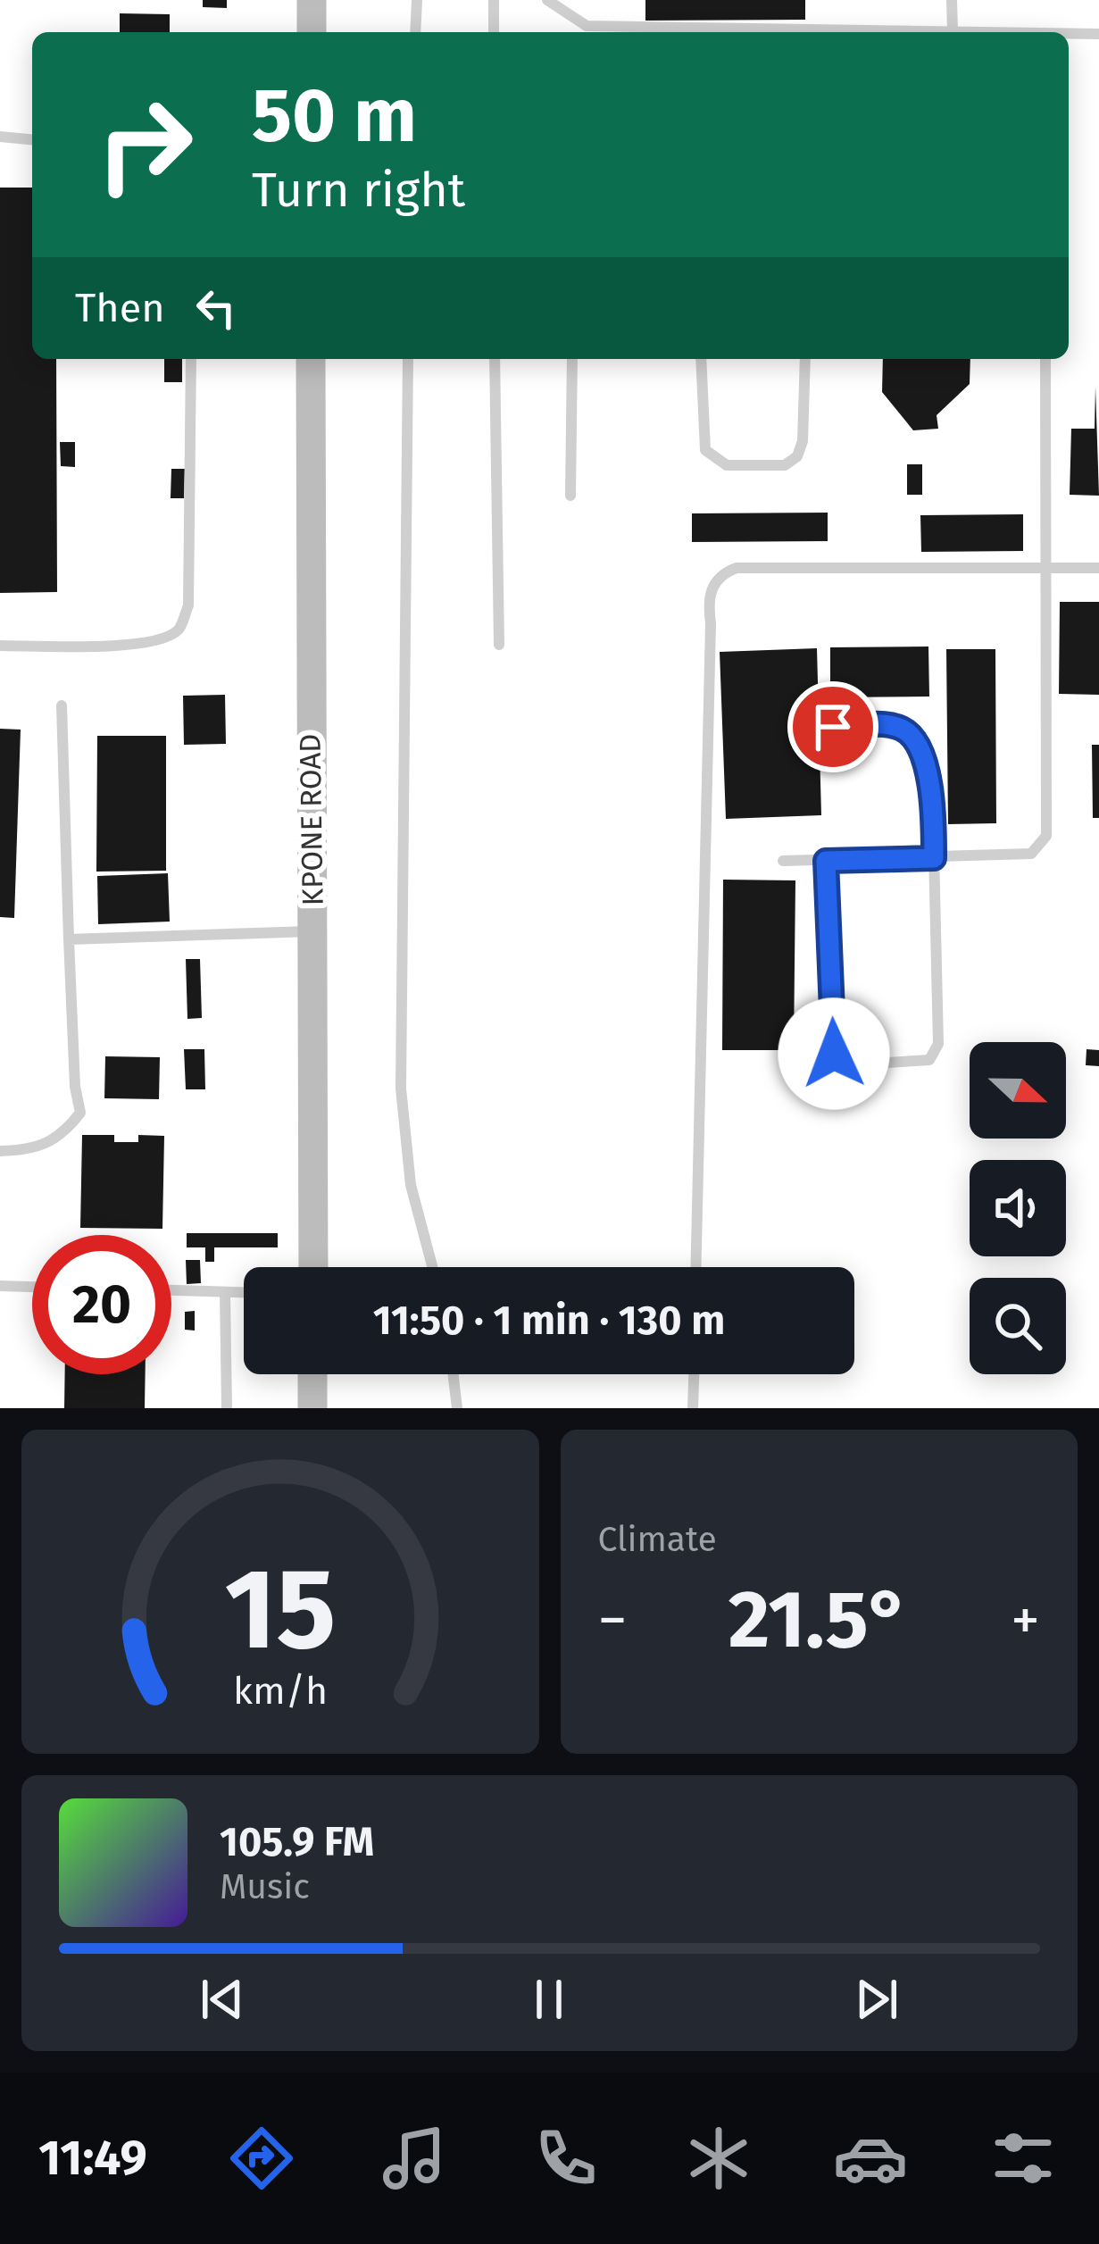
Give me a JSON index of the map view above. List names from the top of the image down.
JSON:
{
  "streets": {
    "main road": ["KPONE ROAD"]
  },
  "north": "right",
  "page": {
    "turn": ["50 m", "Turn right"],
    "then": "Then",
    "limit": "20",
    "trip": "11:50 · 1 min · 130 m",
    "tile": "Climate",
    "heat": ["−", "21.5°", "+"],
    "song": ["105.9 FM", "Music"],
    "tabs": "11:49",
    "gauge": ["15", "km/h"]
  }
}
